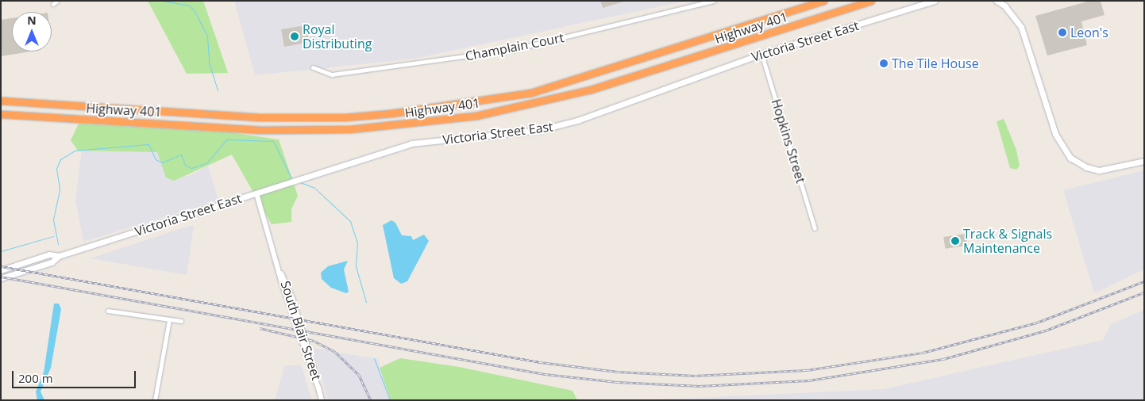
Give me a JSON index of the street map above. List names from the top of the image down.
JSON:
{
  "streets": {
    "highway": ["Highway 401"],
    "main road": ["Victoria Street East"],
    "street": ["Champlain Court", "Hopkins Street", "South Blair Street"]
  },
  "crossings": [
    ["Victoria Street East", "Hopkins Street"],
    ["Victoria Street East", "South Blair Street"]
  ],
  "places": [
    "Leon's",
    "Royal Distributing",
    "The Tile House",
    "Track & Signals Maintenance"
  ],
  "scale_bar": "200 m",
  "north": "top"
}
